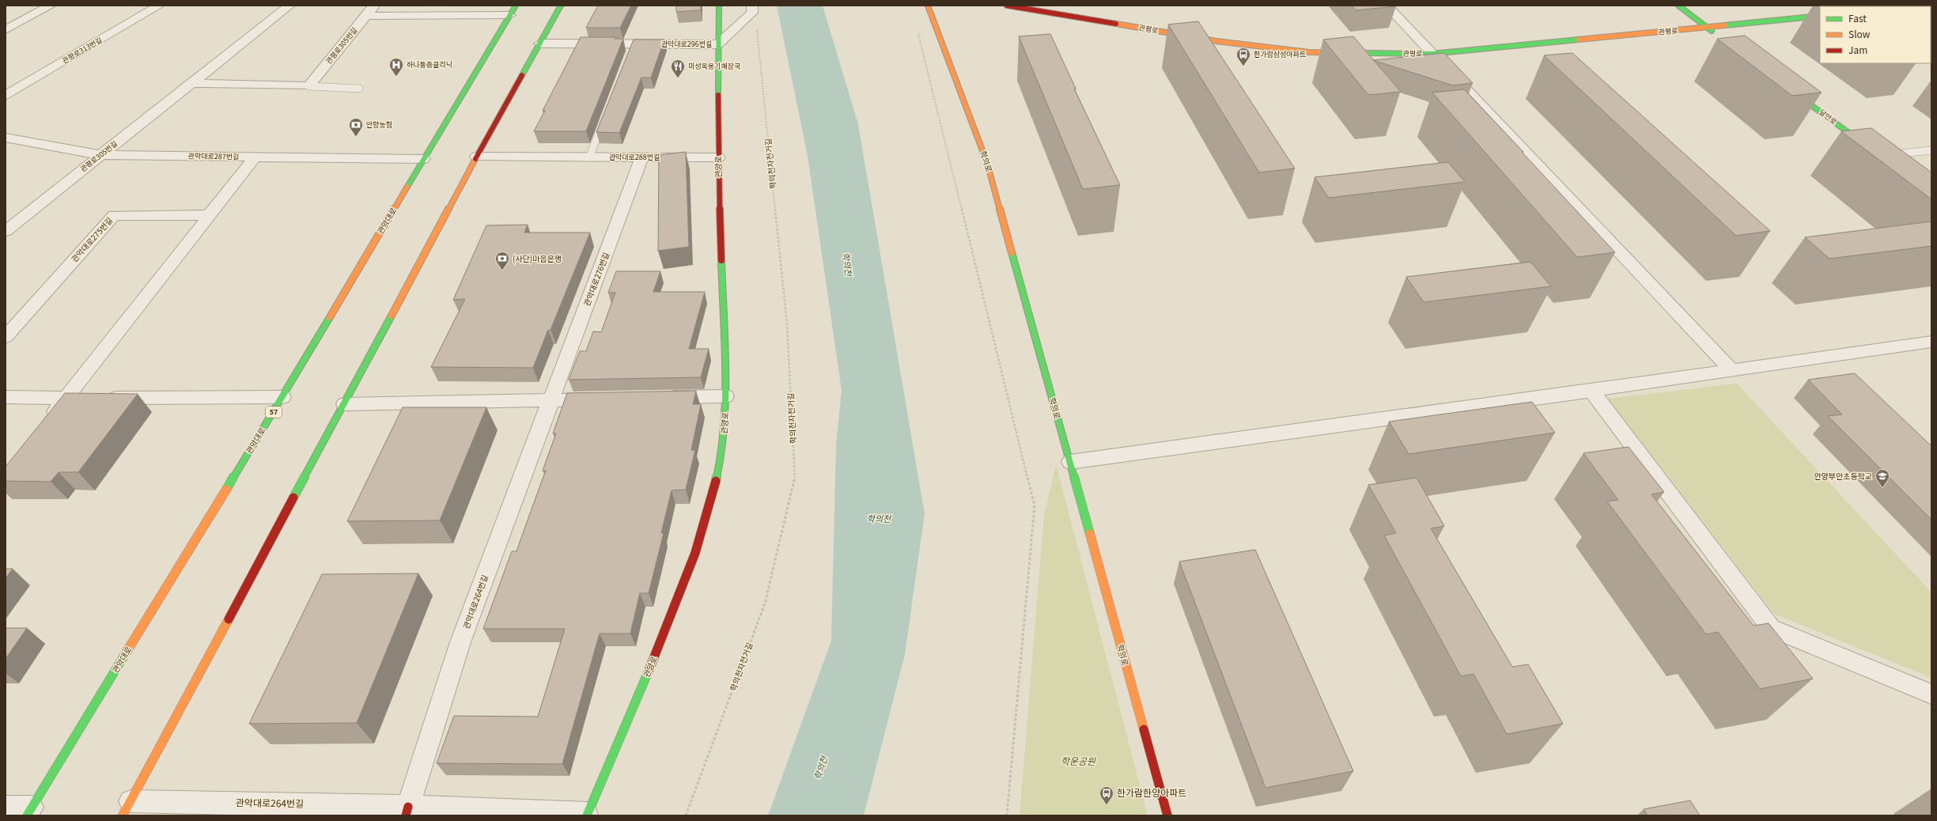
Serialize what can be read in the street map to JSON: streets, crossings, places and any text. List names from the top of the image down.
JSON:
{
  "streets": {
    "street": [
      "관평로",
      "관악대로296번길",
      "관평로305번길",
      "관평로313번길",
      "달안로",
      "관악대로287번길",
      "관악대로288번길",
      "학의로",
      "관양로",
      "관악대로",
      "관악대로275번길",
      "관악대로276번길",
      "57",
      "관악대로264번길"
    ],
    "path": ["학의천자전거길"]
  },
  "crossings": [
    ["관악대로296번길", "관양로"],
    ["관평로305번길", "관악대로287번길"],
    ["관평로305번길", "관악대로"],
    ["관악대로287번길", "관악대로"],
    ["관악대로288번길", "관양로"],
    ["관악대로288번길", "관악대로276번길"],
    ["관양로", "관악대로264번길"],
    ["관악대로276번길", "관악대로264번길"]
  ],
  "water": ["학의천"],
  "parks": ["학운공원"],
  "places": {
    "bus stop": ["한가람삼성아파트", "한가람한양아파트"],
    "hospital": ["하나통증클리닉"],
    "restaurant": ["미성옥옹기해장국"],
    "bank": ["안양농협", "(사단)마음은행"],
    "school or university": ["안양부안초등학교"]
  },
  "legend": ["Fast", "Slow", "Jam"]
}
